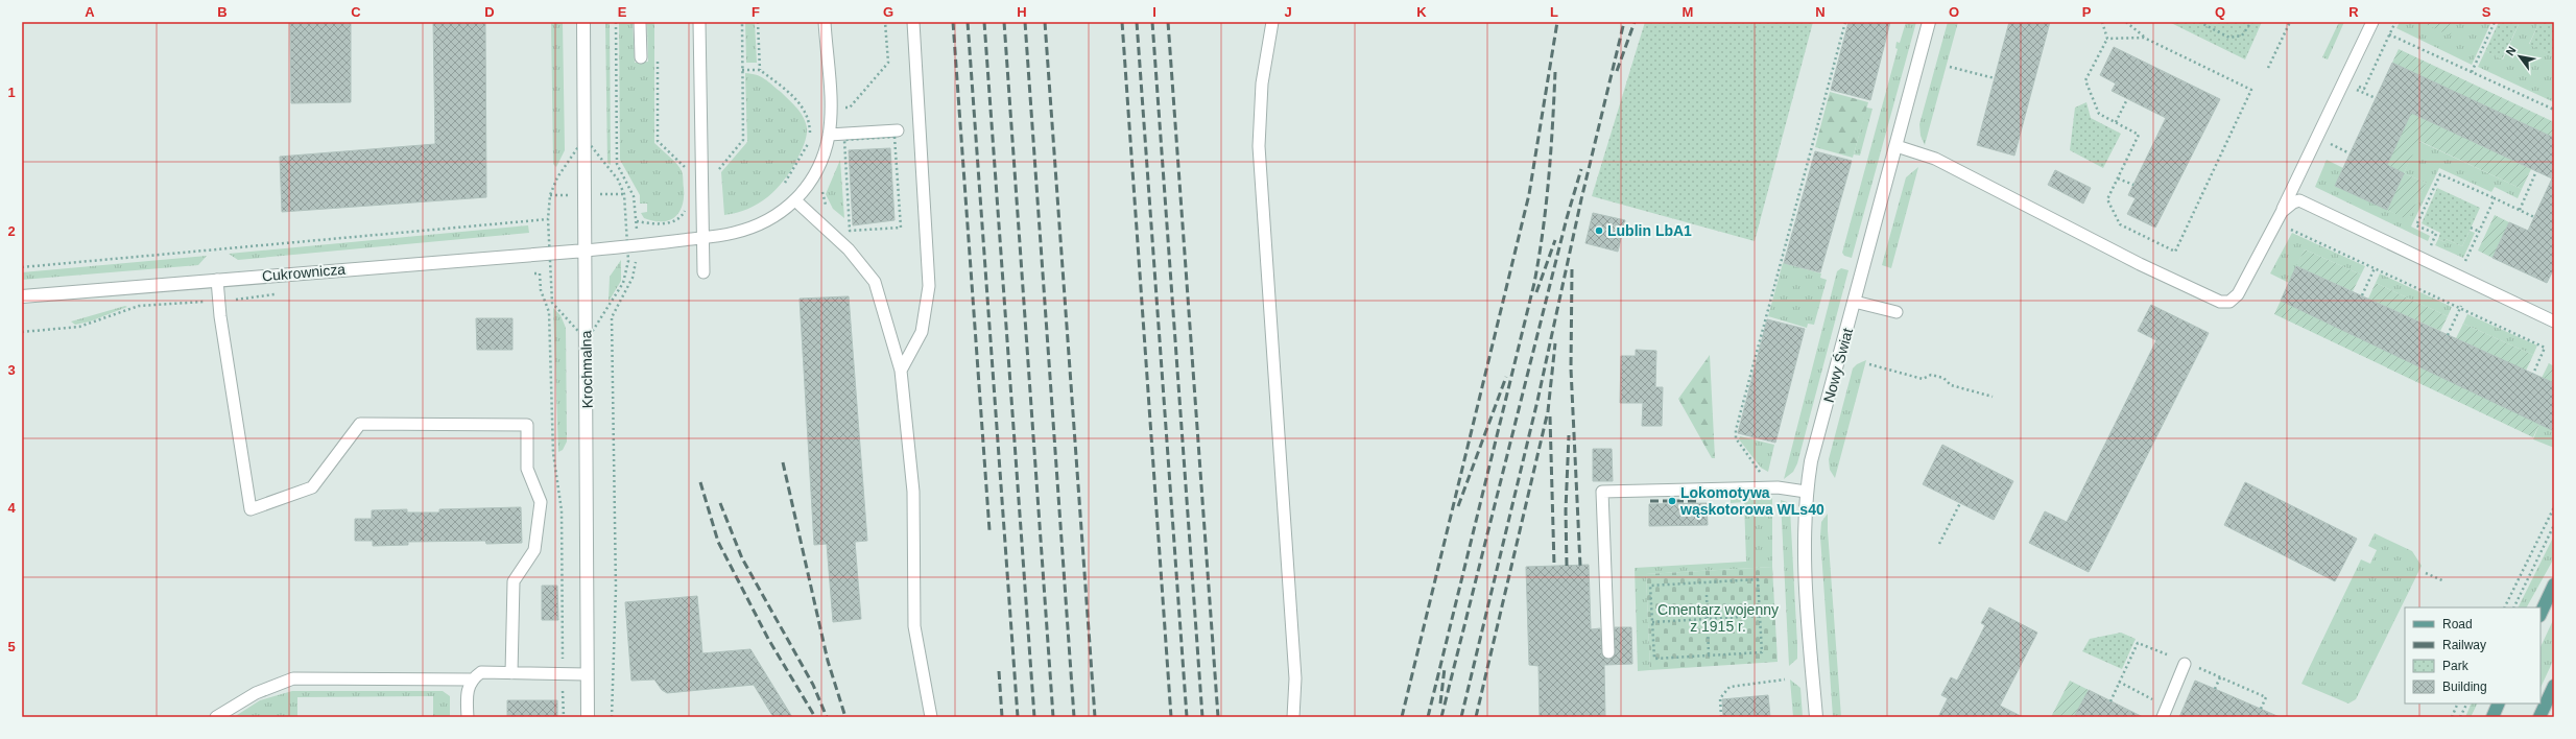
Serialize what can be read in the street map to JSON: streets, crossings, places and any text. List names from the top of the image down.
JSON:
{
  "streets": {
    "street": ["Cukrownicza", "Nowy Świat", "Krochmalna"]
  },
  "crossings": [
    ["Cukrownicza", "Krochmalna"]
  ],
  "parks": ["Cmentarz wojenny z 1915 r."],
  "places": ["Lublin LbA1", "Lokomotywa wąskotorowa WLs40"],
  "legend": [
    "Road",
    "Railway",
    "Park",
    "Building"
  ],
  "north": "top left",
  "grid": {
    "columns": [
      "A",
      "B",
      "C",
      "D",
      "E",
      "F",
      "G",
      "H",
      "I",
      "J",
      "K",
      "L",
      "M",
      "N",
      "O",
      "P",
      "Q",
      "R",
      "S"
    ],
    "rows": [
      "1",
      "2",
      "3",
      "4",
      "5"
    ]
  }
}
